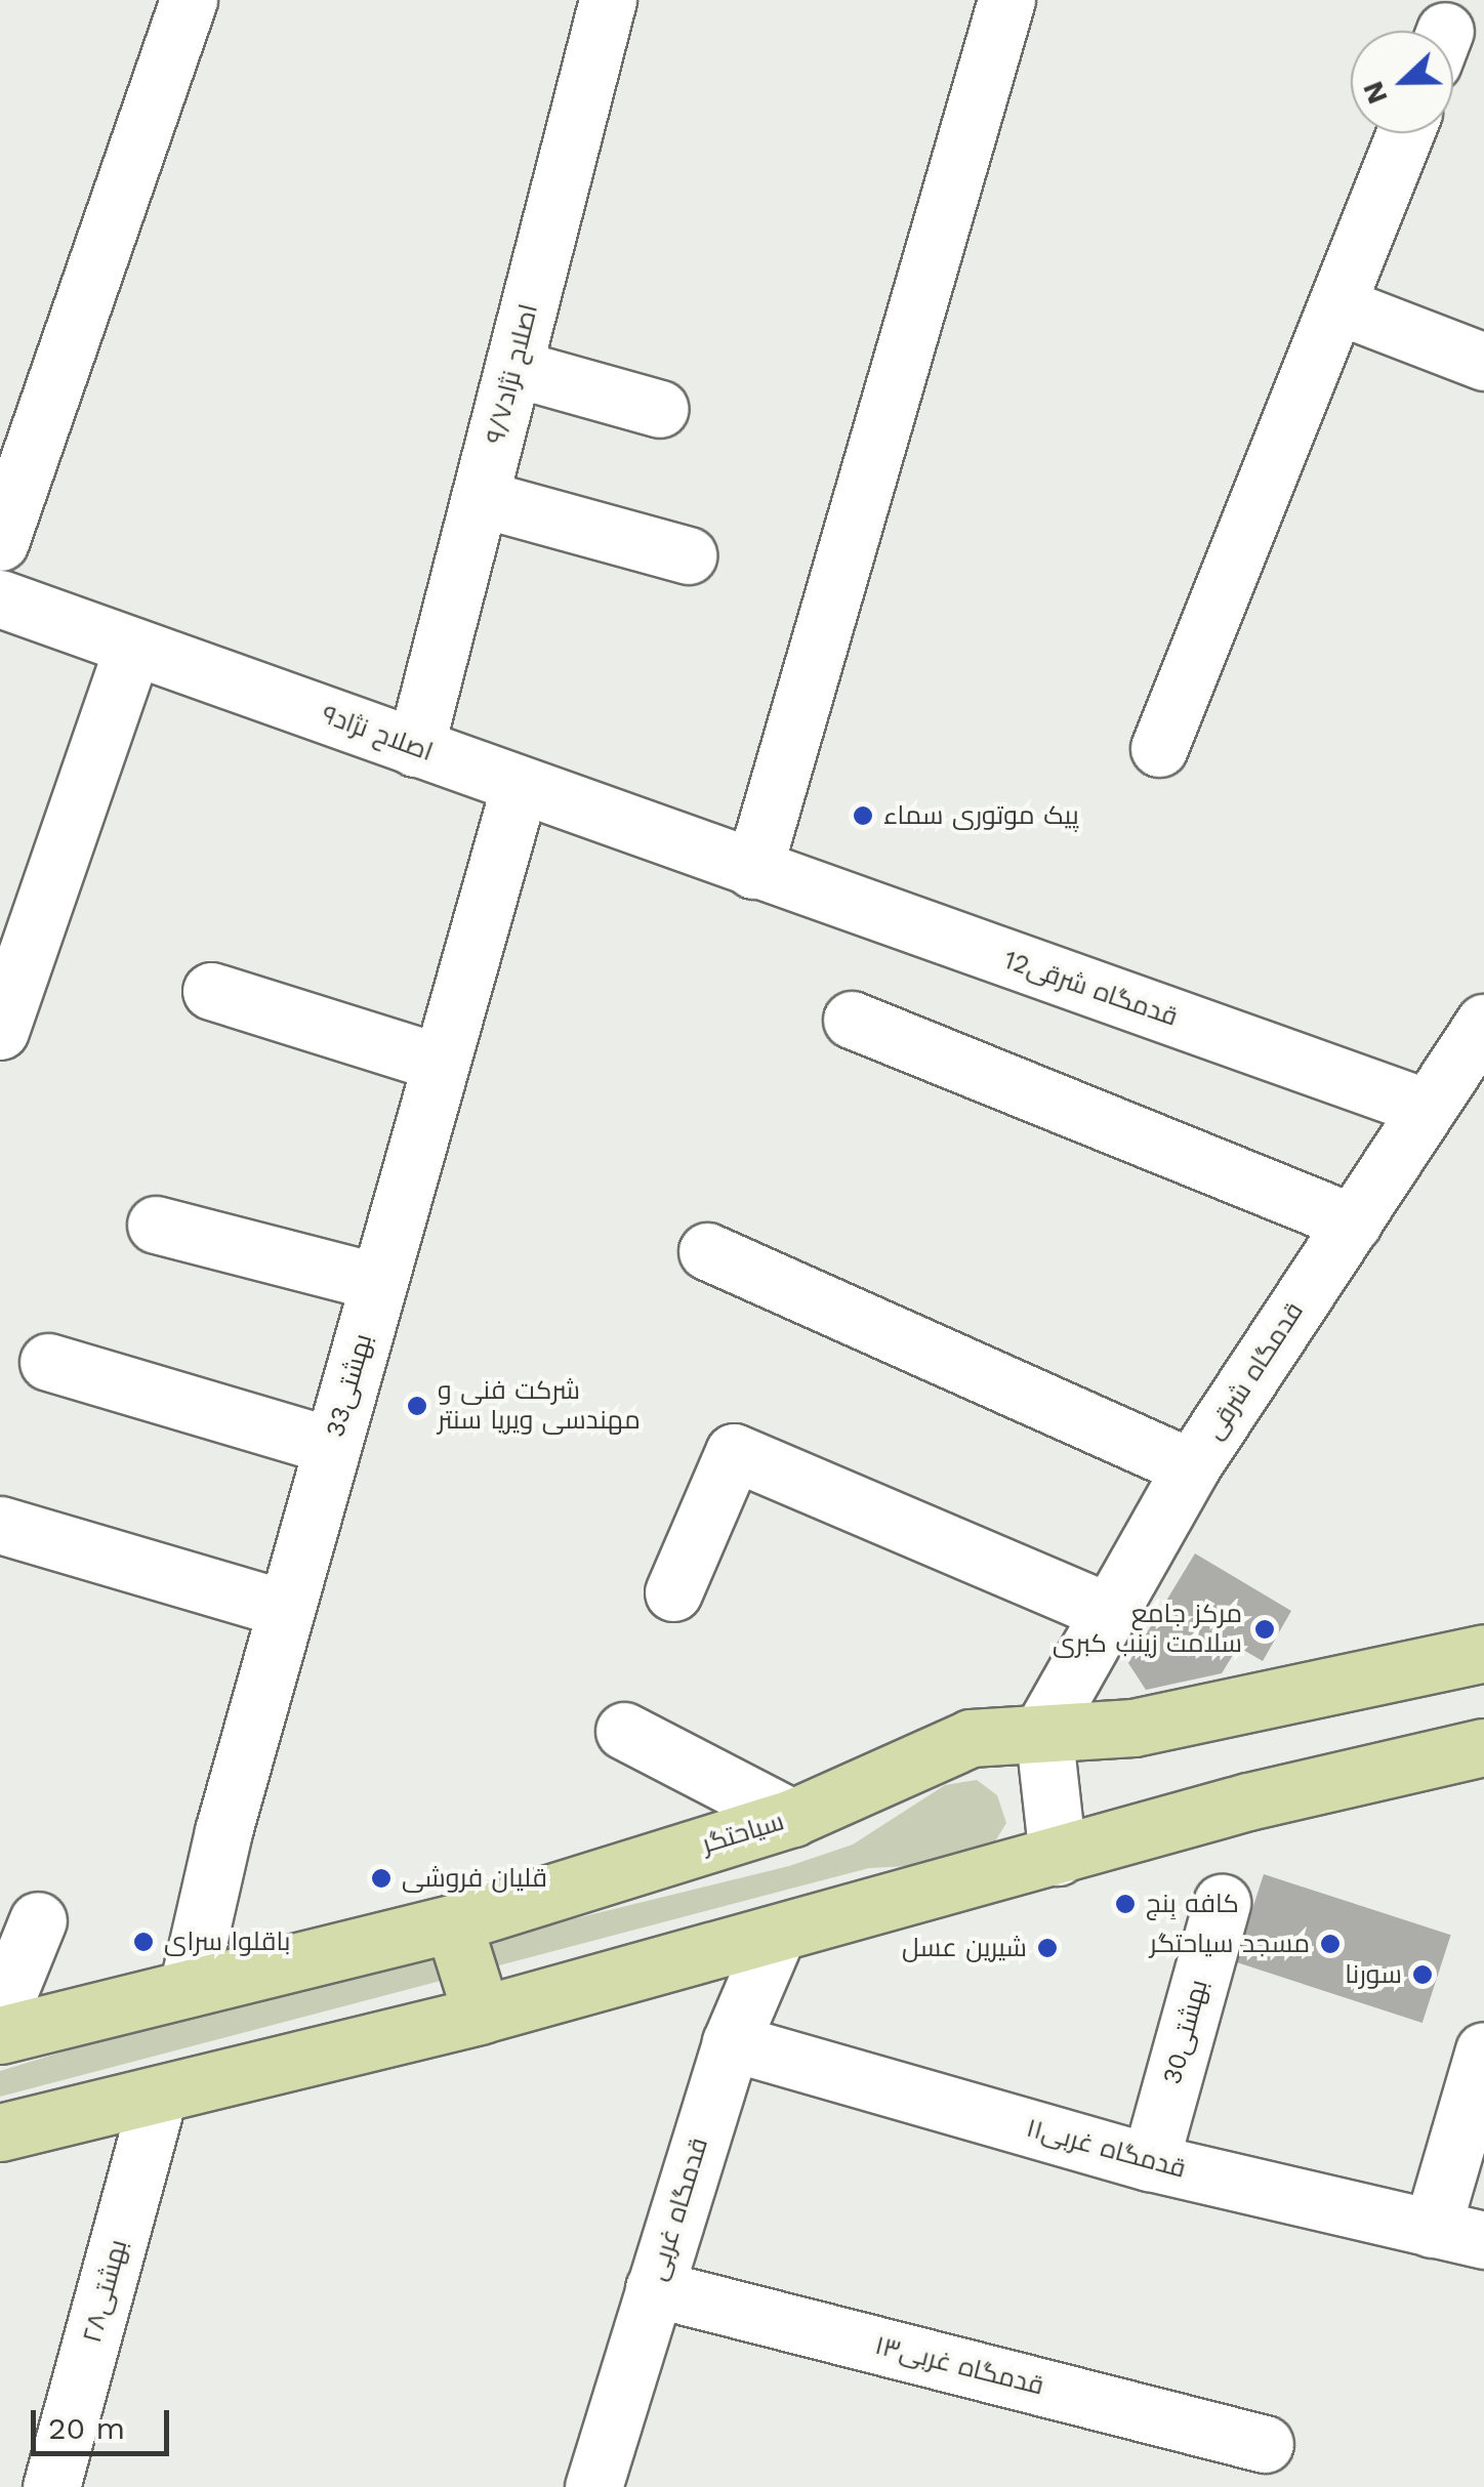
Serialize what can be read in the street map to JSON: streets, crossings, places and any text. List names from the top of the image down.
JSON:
{
  "streets": {
    "main road": ["سیاحتگر"],
    "street": [
      "اصلاح نژاد۹/۷",
      "اصلاح نژاد۹",
      "12قدمگاه شرقی",
      "قدمگاه شرقی",
      "33بهشتی",
      "30بهشتی",
      "قدمگاه غربی۱۱",
      "قدمگاه غربی",
      "۲۸بهشتی",
      "قدمگاه غربی۱۳"
    ]
  },
  "crossings": [
    ["اصلاح نژاد۹/۷", "اصلاح نژاد۹"],
    ["اصلاح نژاد۹", "12قدمگاه شرقی"],
    ["اصلاح نژاد۹", "33بهشتی"],
    ["12قدمگاه شرقی", "قدمگاه شرقی"],
    ["قدمگاه شرقی", "سیاحتگر"],
    ["33بهشتی", "سیاحتگر"],
    ["30بهشتی", "قدمگاه غربی۱۱"],
    ["قدمگاه غربی۱۱", "قدمگاه غربی"],
    ["قدمگاه غربی", "قدمگاه غربی۱۳"]
  ],
  "places": [
    "پیک موتوری سماء",
    "شرکت فنی و مهندسی ویریا سنتر",
    "مرکز جامع سلامت زینب کبری",
    "قلیان فروشی",
    "کافه بِنج",
    "باقلوا سرای",
    "مسجد سیاحتگر",
    "شیرین عسل",
    "سورنا"
  ],
  "scale_bar": "20 m",
  "north": "left"
}
